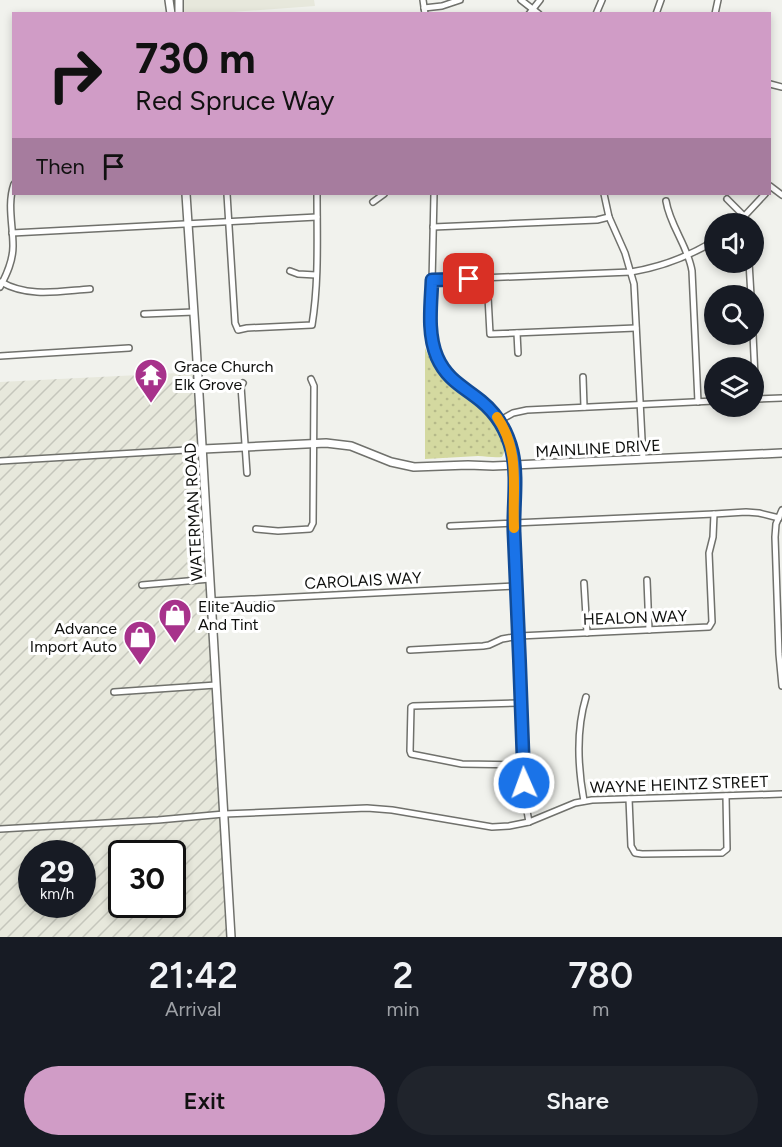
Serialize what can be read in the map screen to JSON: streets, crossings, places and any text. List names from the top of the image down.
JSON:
{
  "streets": {
    "main road": ["MAINLINE DRIVE", "WATERMAN ROAD"],
    "street": ["CAROLAIS WAY", "HEALON WAY", "WAYNE HEINTZ STREET"]
  },
  "crossings": [
    ["MAINLINE DRIVE", "WATERMAN ROAD"],
    ["WATERMAN ROAD", "CAROLAIS WAY"],
    ["WATERMAN ROAD", "WAYNE HEINTZ STREET"]
  ],
  "places": {
    "temple": ["Grace Church Elk Grove"],
    "shop": ["Elite Audio And Tint", "Advance Import Auto"]
  },
  "page": {
    "turn": ["730 m", "Red Spruce Way"],
    "then": "Then",
    "speed": "29 km/h",
    "limit": "30",
    "eta": [
      "21:42",
      "Arrival",
      "2",
      "min",
      "780",
      "m"
    ],
    "buttons": ["Exit", "Share"]
  }
}
